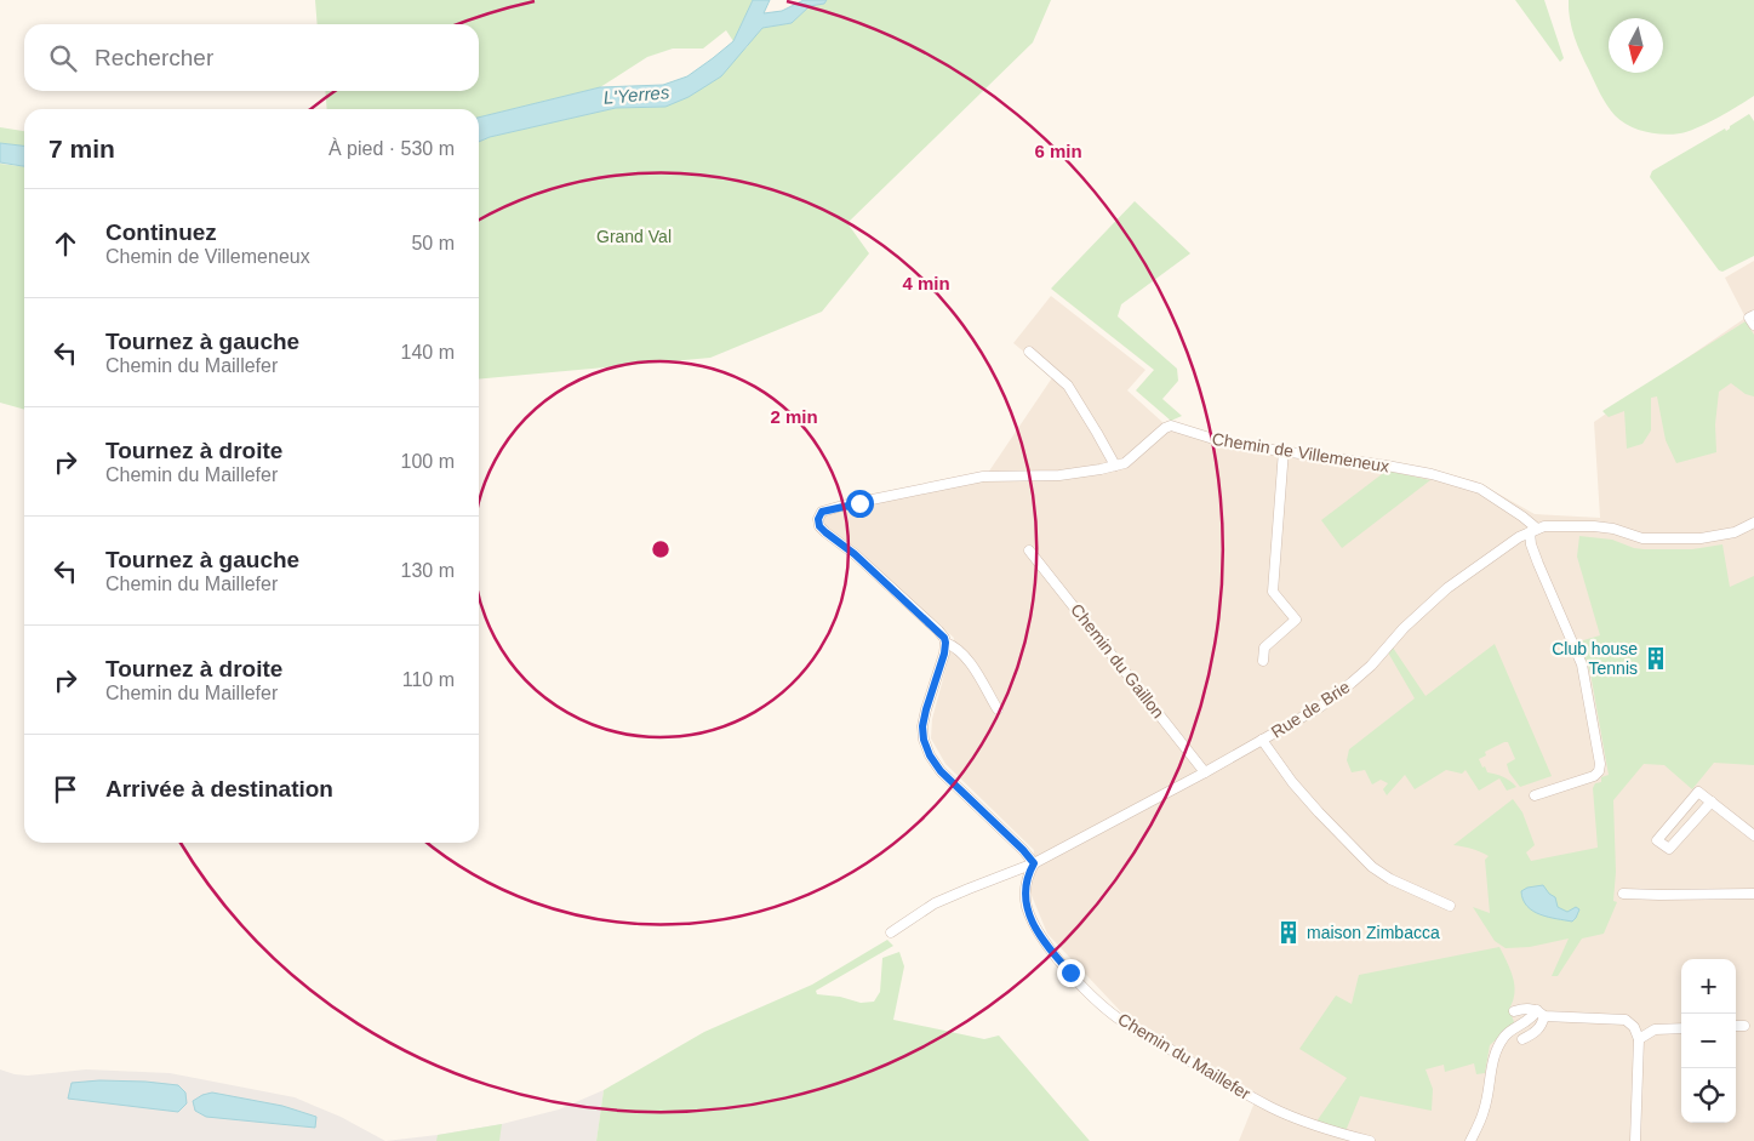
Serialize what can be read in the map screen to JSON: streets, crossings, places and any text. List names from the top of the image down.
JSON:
{
  "streets": {
    "street": [
      "Chemin de Villemeneux",
      "Chemin du Gaillon",
      "Rue de Brie",
      "Chemin du Maillefer"
    ]
  },
  "crossings": [
    ["Chemin de Villemeneux", "Rue de Brie"],
    ["Chemin du Gaillon", "Rue de Brie"],
    ["Rue de Brie", "Chemin du Maillefer"]
  ],
  "water": ["L'Yerres"],
  "parks": ["Grand Val"],
  "places": {
    "building": ["Club house Tennis", "maison Zimbacca"]
  },
  "north": "bottom",
  "page": {
    "search": "Rechercher",
    "heading": ["7 min", "À pied · 530 m"],
    "list": [
      ["Continuez", "Chemin de Villemeneux", "50 m"],
      ["Tournez à gauche", "Chemin du Maillefer", "140 m"],
      ["Tournez à droite", "Chemin du Maillefer", "100 m"],
      ["Tournez à gauche", "Chemin du Maillefer", "130 m"],
      ["Tournez à droite", "Chemin du Maillefer", "110 m"],
      "Arrivée à destination"
    ],
    "map_buttons": ["+", "−"]
  },
  "rings": ["6 min", "4 min", "2 min"]
}
